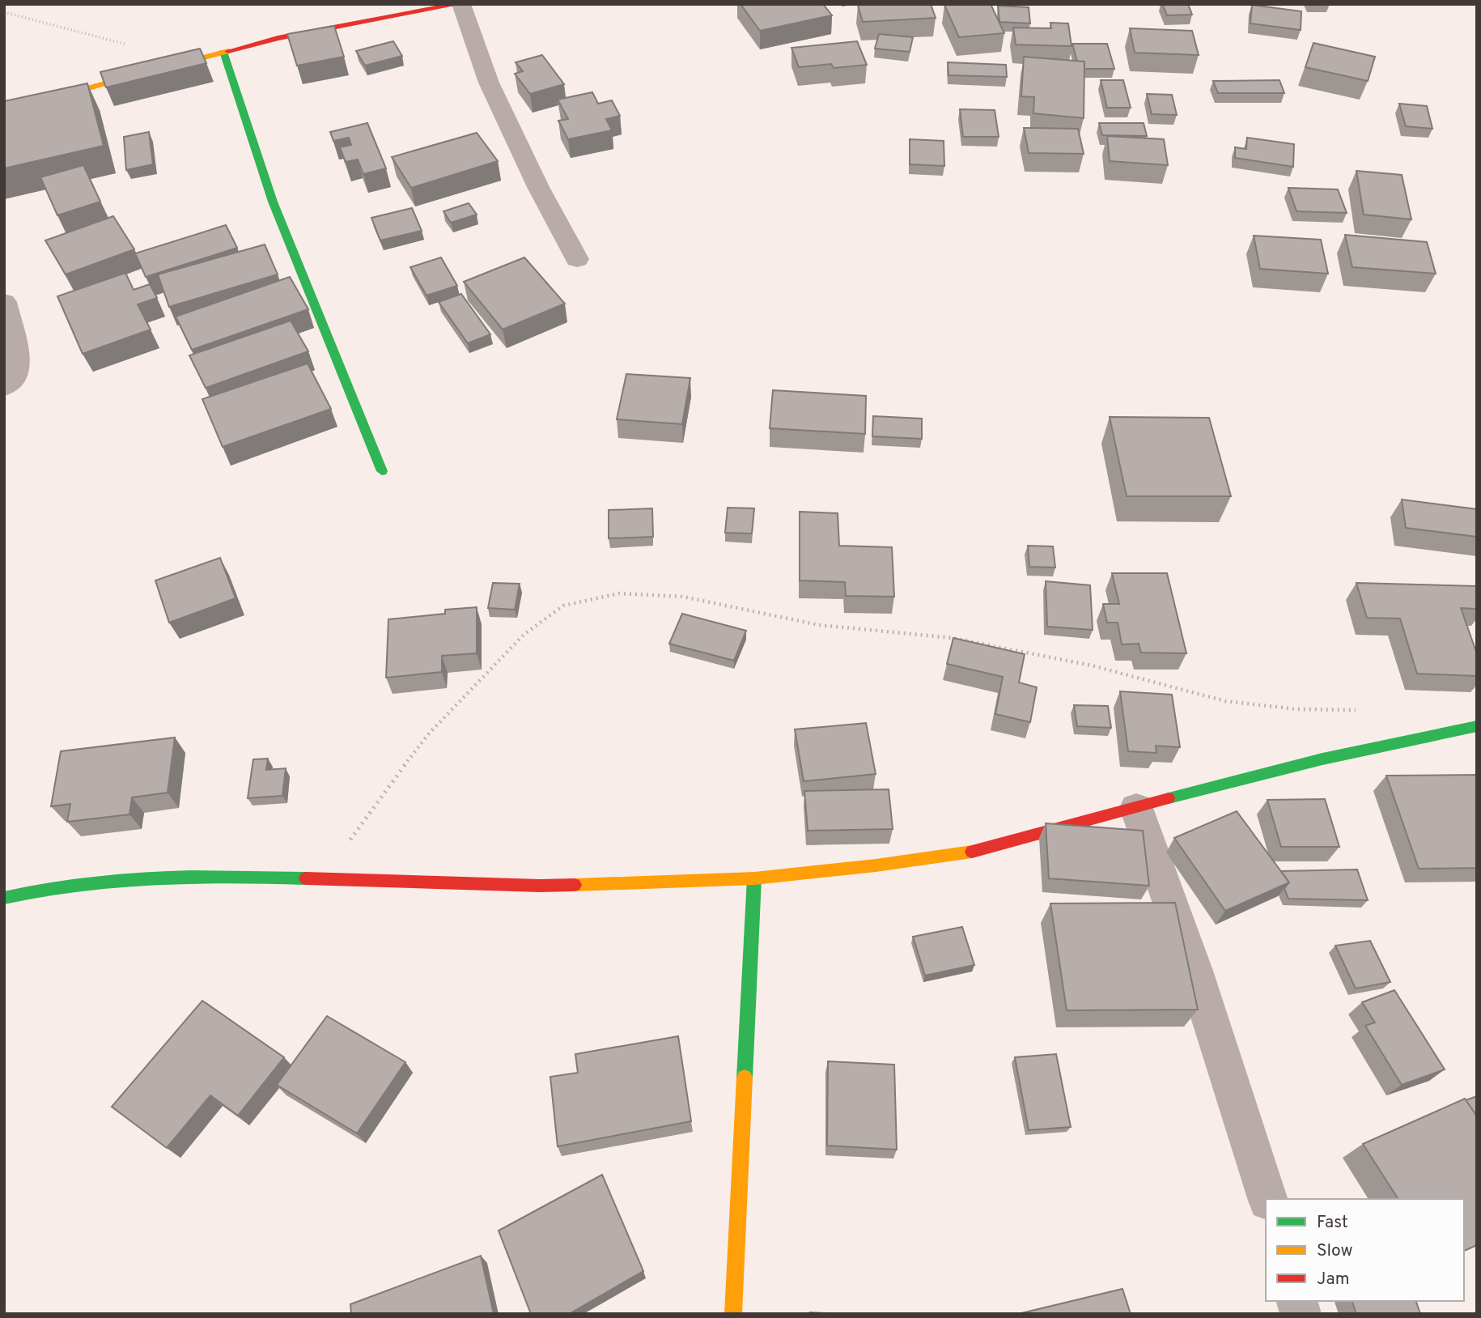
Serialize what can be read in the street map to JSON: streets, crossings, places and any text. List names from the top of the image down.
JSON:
{
  "legend": ["Fast", "Slow", "Jam"]
}
